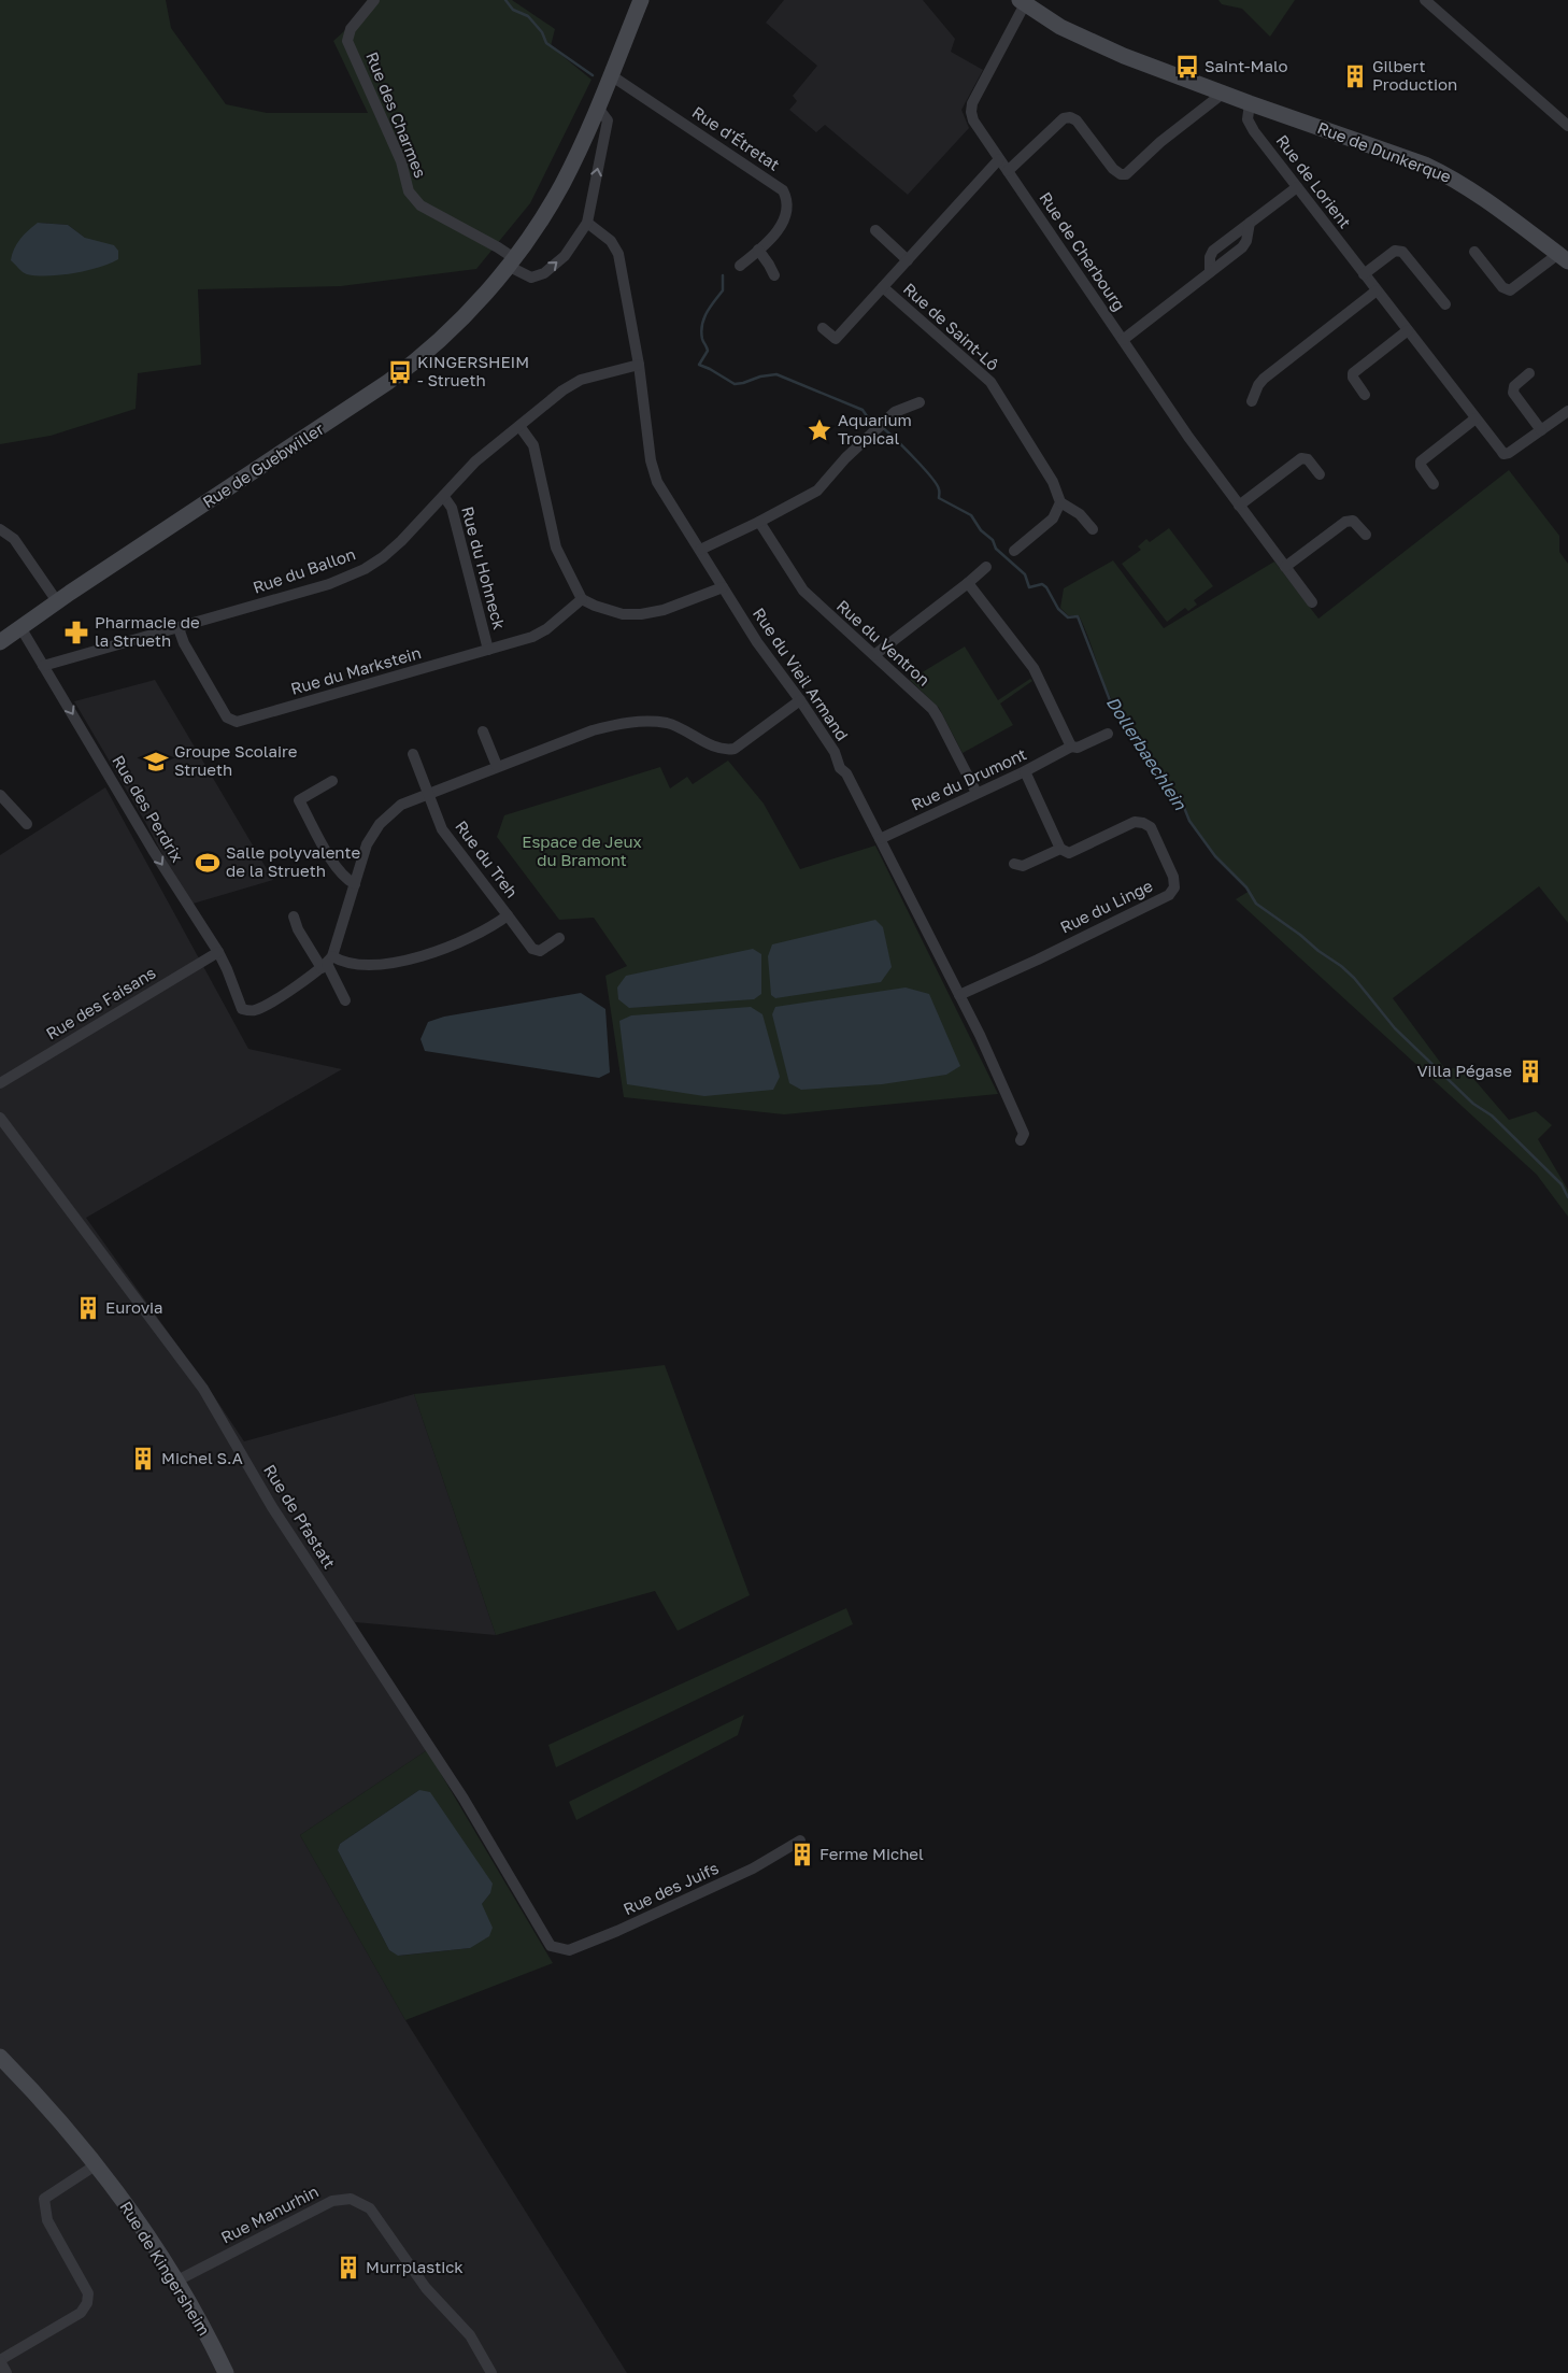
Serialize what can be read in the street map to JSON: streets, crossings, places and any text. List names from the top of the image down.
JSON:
{
  "streets": {
    "main road": ["Rue de Dunkerque", "Rue de Guebwiller", "Rue de Kingersheim"],
    "street": [
      "Rue des Charmes",
      "Rue d'Étretat",
      "Rue de Lorient",
      "Rue de Cherbourg",
      "Rue de Saint-Lô",
      "Rue du Hohneck",
      "Rue du Ballon",
      "Rue du Ventron",
      "Rue du Markstein",
      "Rue du Vieil Armand",
      "Rue du Drumont",
      "Rue des Perdrix",
      "Rue du Treh",
      "Rue du Linge",
      "Rue des Faisans",
      "Rue de Pfastatt",
      "Rue des Juifs",
      "Rue Manurhin"
    ]
  },
  "crossings": [
    ["Rue des Charmes", "Rue de Guebwiller"],
    ["Rue d'Étretat", "Rue de Guebwiller"],
    ["Rue de Dunkerque", "Rue de Lorient"],
    ["Rue de Dunkerque", "Rue de Cherbourg"],
    ["Rue de Guebwiller", "Rue des Perdrix"],
    ["Rue du Hohneck", "Rue du Ballon"],
    ["Rue du Hohneck", "Rue du Markstein"],
    ["Rue du Ballon", "Rue du Markstein"],
    ["Rue du Ballon", "Rue du Vieil Armand"],
    ["Rue du Ballon", "Rue des Perdrix"],
    ["Rue du Ventron", "Rue du Drumont"],
    ["Rue du Vieil Armand", "Rue du Drumont"],
    ["Rue du Vieil Armand", "Rue du Linge"],
    ["Rue des Perdrix", "Rue du Treh"],
    ["Rue des Perdrix", "Rue des Faisans"],
    ["Rue de Pfastatt", "Rue des Juifs"],
    ["Rue Manurhin", "Rue de Kingersheim"]
  ],
  "one_way": ["Rue des Perdrix"],
  "water": ["Dollerbaechlein"],
  "parks": ["Espace de Jeux du Bramont"],
  "places": {
    "bus stop": ["Saint-Malo", "KINGERSHEIM - Strueth"],
    "building": [
      "Gilbert Production",
      "Villa Pégase",
      "Eurovia",
      "Michel S.A",
      "Ferme Michel",
      "Murrplastick"
    ],
    "place": ["Aquarium Tropical"],
    "pharmacy": ["Pharmacie de la Strueth"],
    "school or university": ["Groupe Scolaire Strueth"],
    "sports": ["Salle polyvalente de la Strueth"]
  }
}
